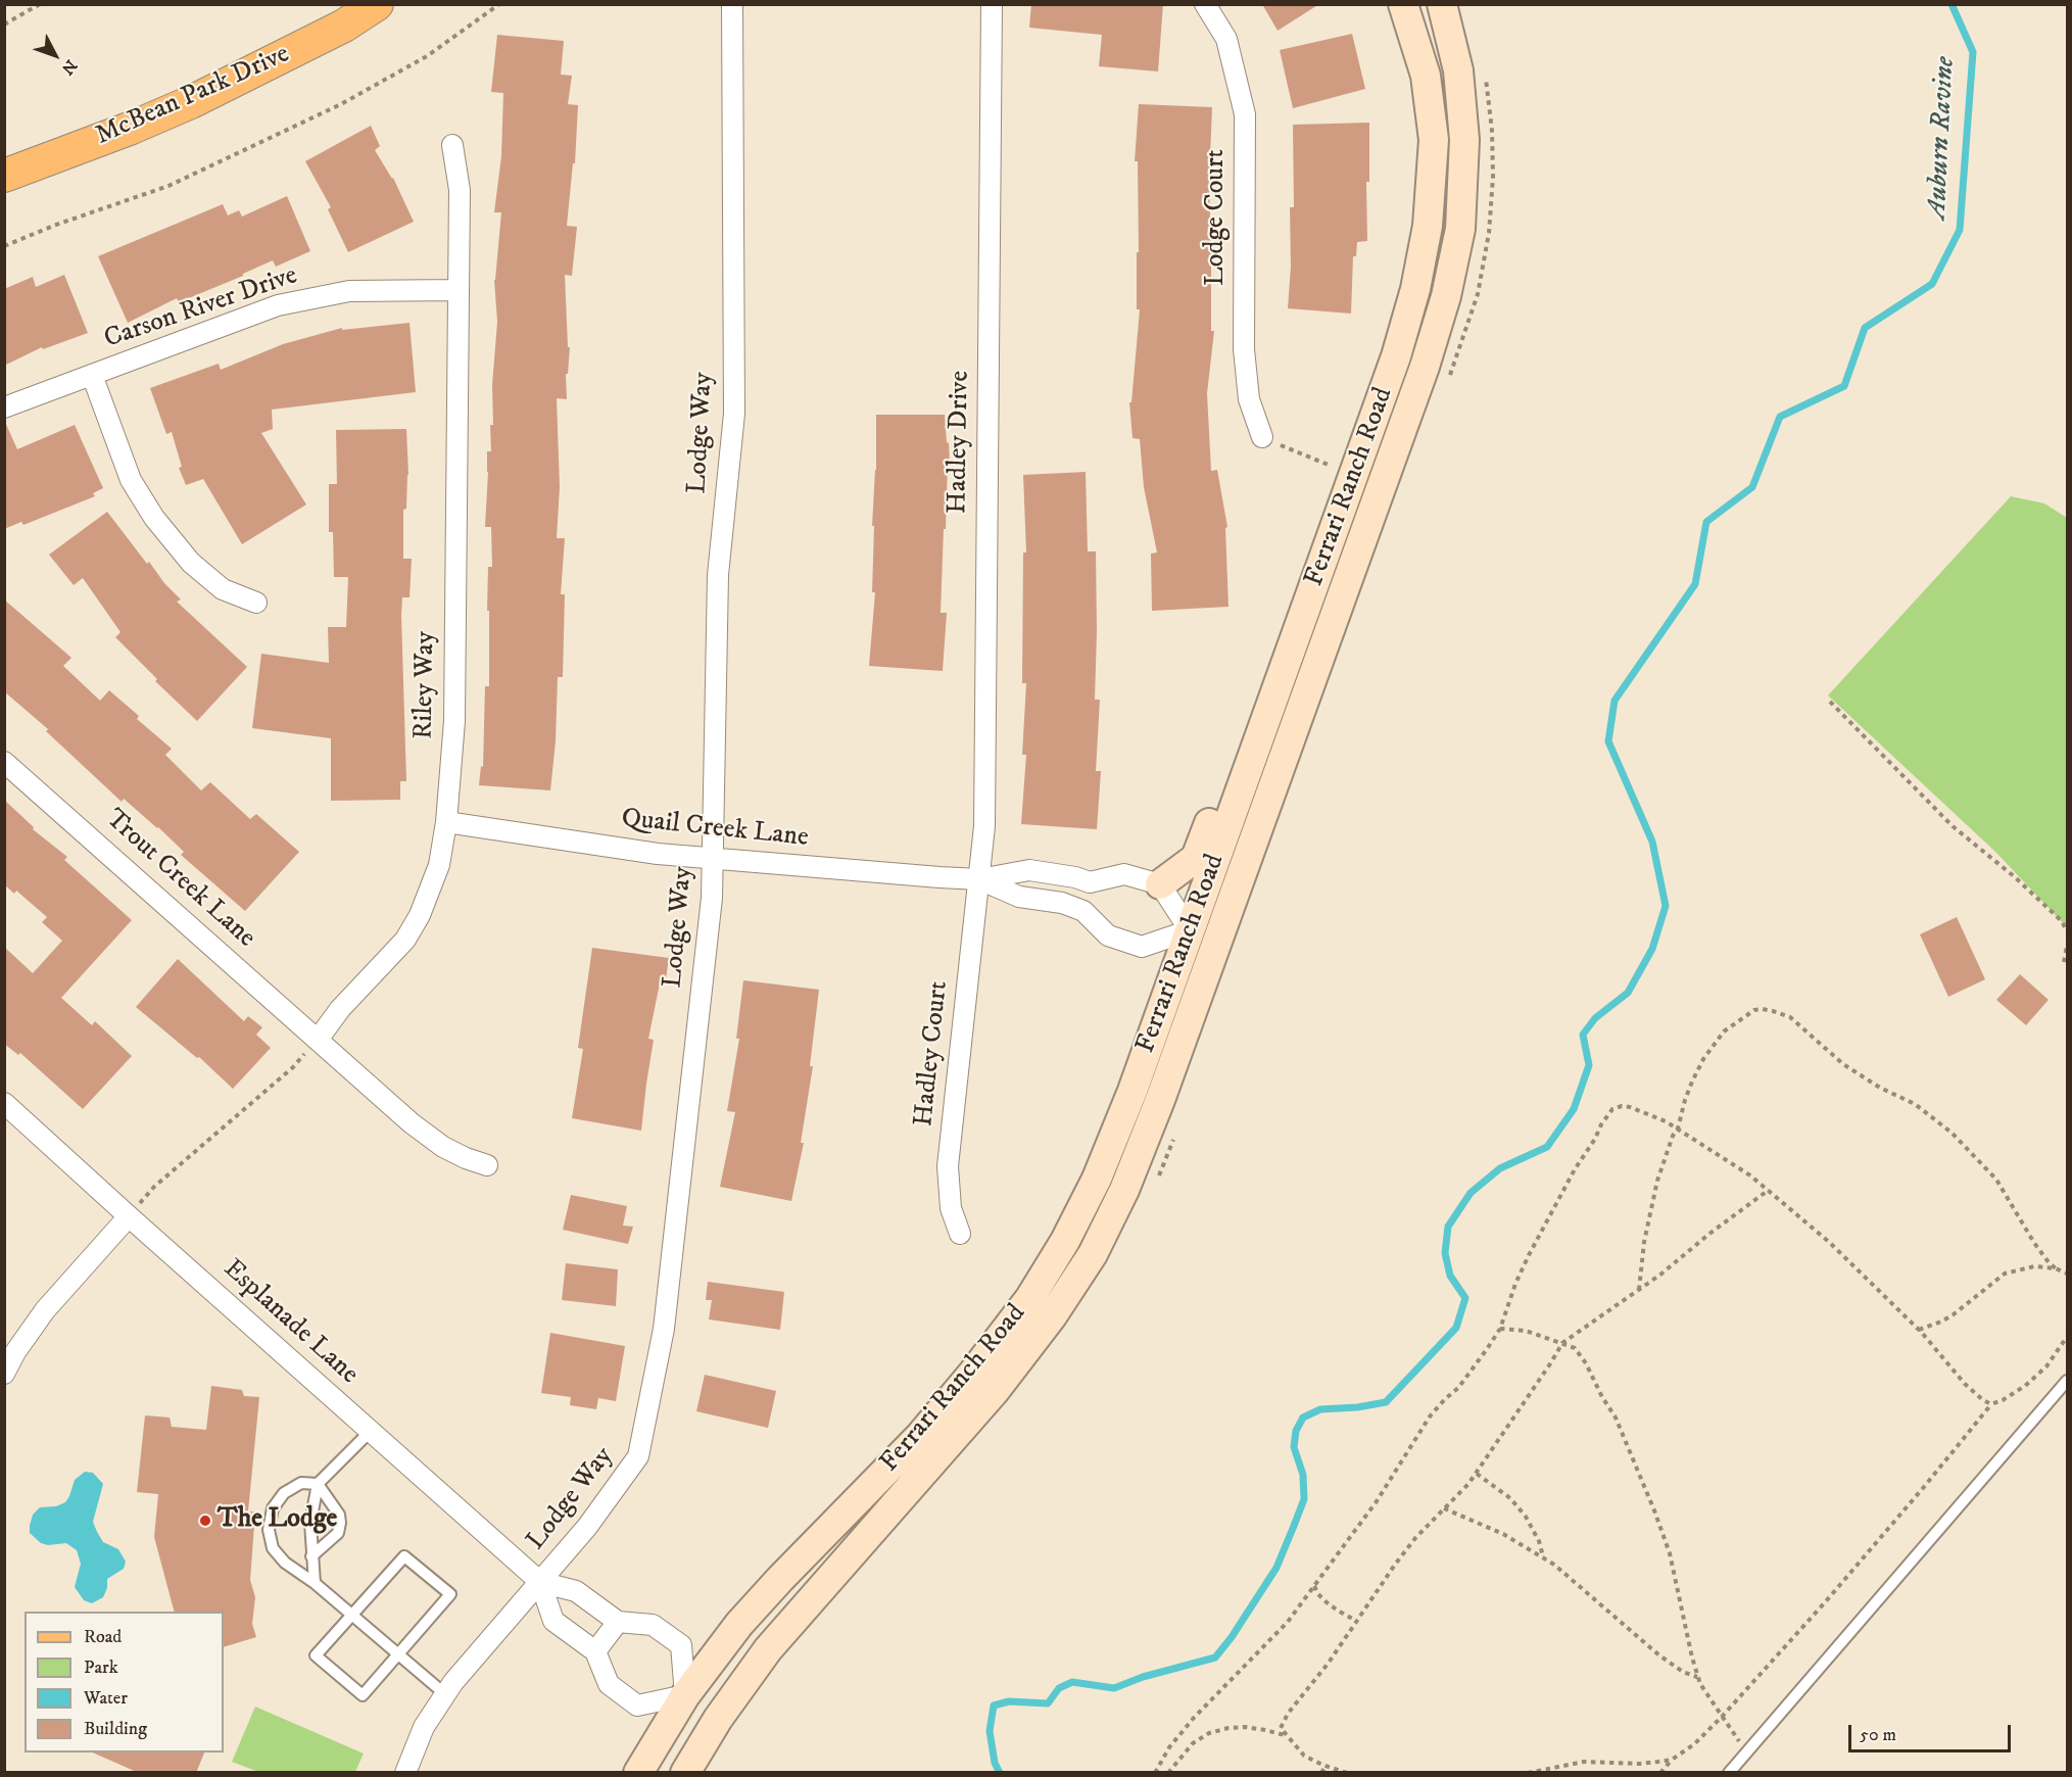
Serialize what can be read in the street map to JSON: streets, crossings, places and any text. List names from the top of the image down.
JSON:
{
  "streets": {
    "main road": ["McBean Park Drive", "Ferrari Ranch Road"],
    "street": [
      "Lodge Court",
      "Carson River Drive",
      "Lodge Way",
      "Hadley Drive",
      "Riley Way",
      "Quail Creek Lane",
      "Trout Creek Lane",
      "Hadley Court",
      "Esplanade Lane"
    ]
  },
  "crossings": [
    ["Carson River Drive", "Riley Way"],
    ["Lodge Way", "Quail Creek Lane"],
    ["Lodge Way", "Esplanade Lane"],
    ["Hadley Drive", "Quail Creek Lane"],
    ["Hadley Drive", "Hadley Court"],
    ["Ferrari Ranch Road", "Esplanade Lane"],
    ["Riley Way", "Quail Creek Lane"],
    ["Riley Way", "Trout Creek Lane"],
    ["Quail Creek Lane", "Hadley Court"]
  ],
  "water": ["Auburn Ravine"],
  "places": ["The Lodge"],
  "legend": [
    "Road",
    "Park",
    "Water",
    "Building"
  ],
  "scale_bar": "50 m",
  "north": "bottom right"
}
